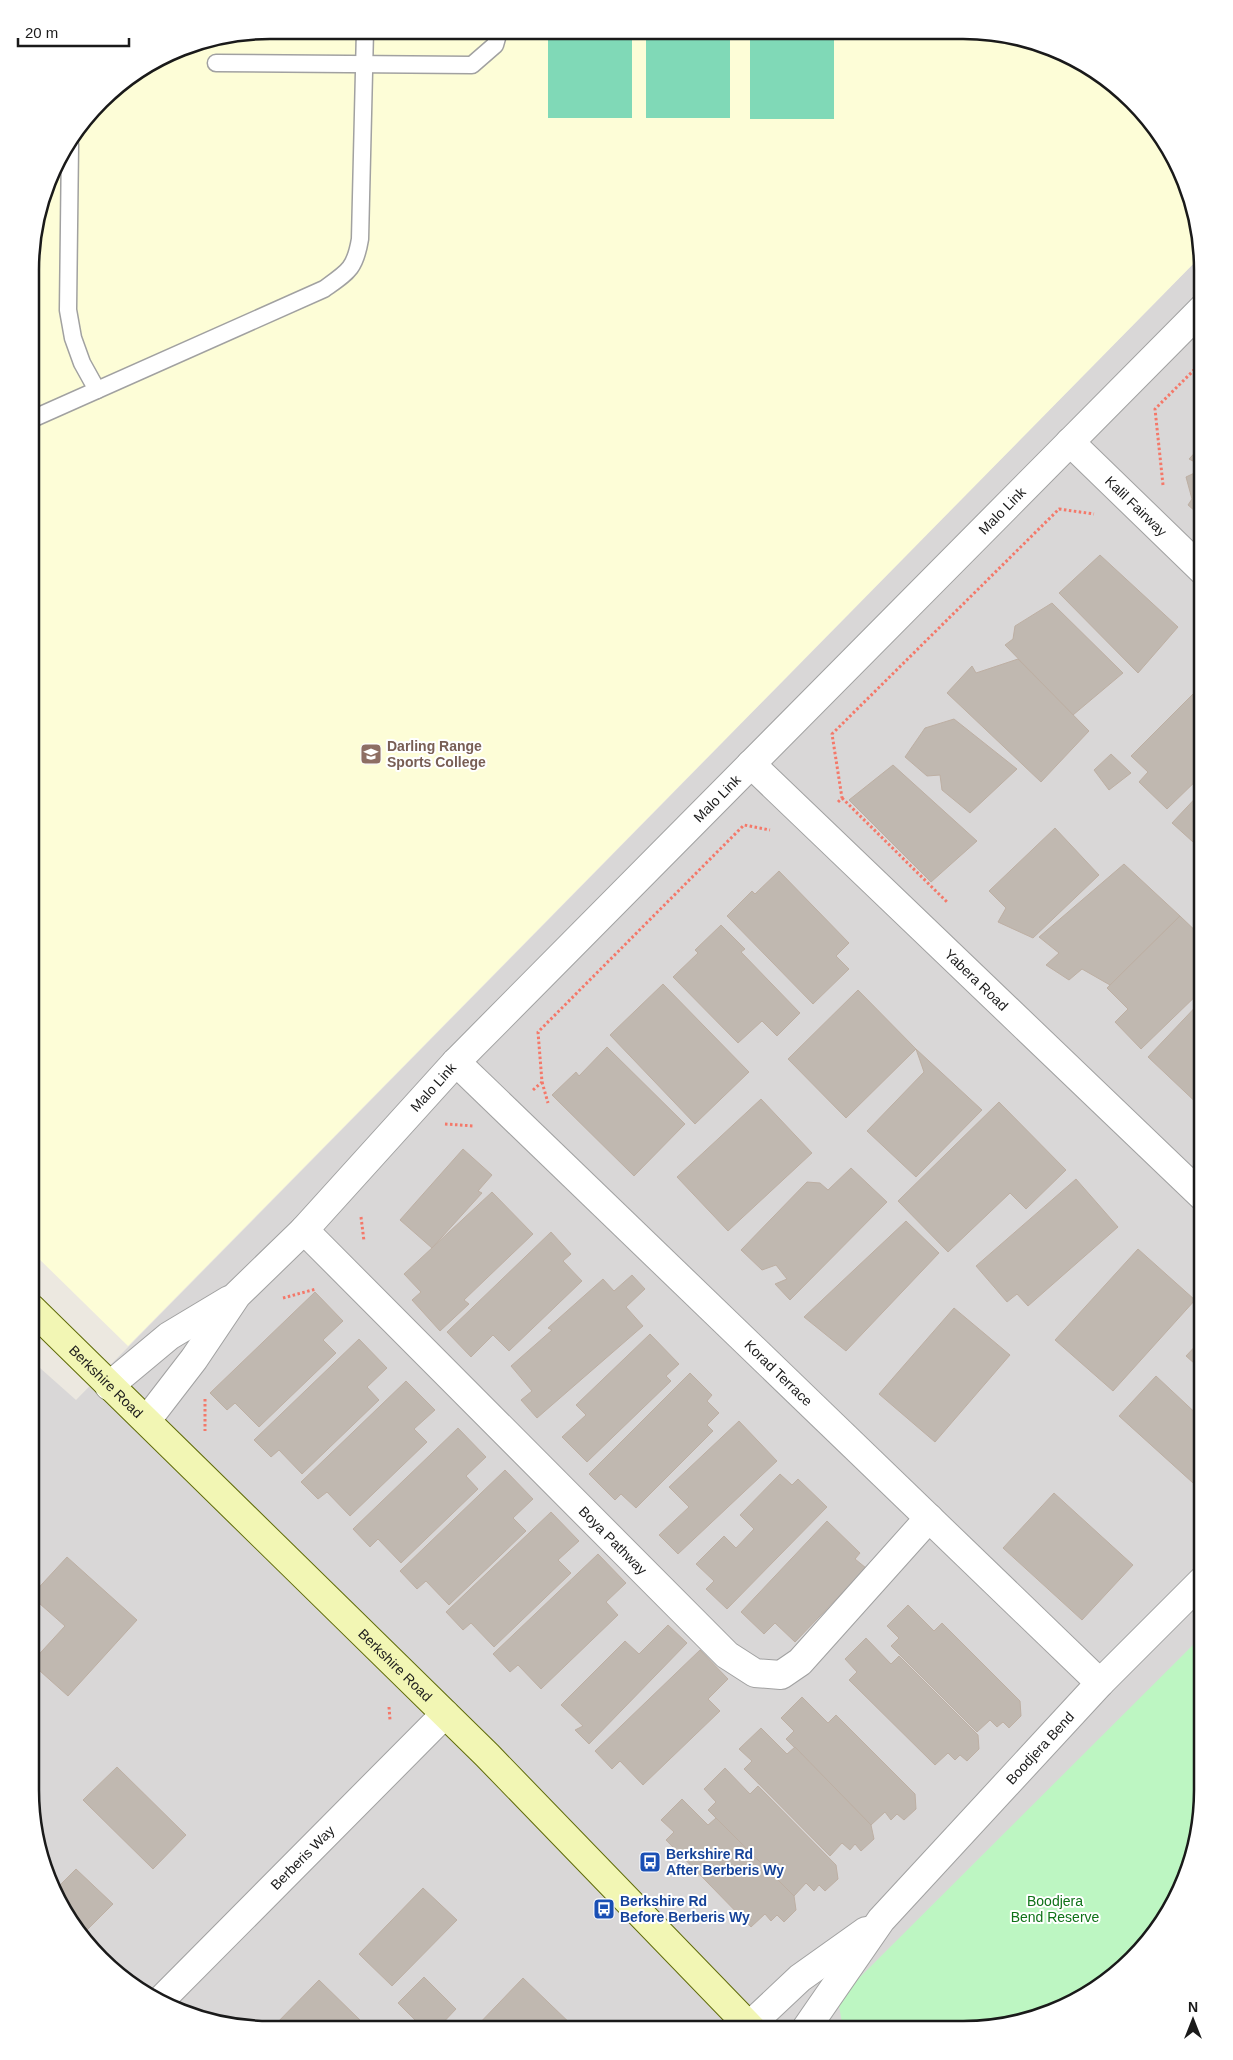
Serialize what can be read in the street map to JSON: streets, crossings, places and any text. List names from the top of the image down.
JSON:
{
  "streets": {
    "main road": ["Berkshire Road"],
    "street": [
      "Kalil Fairway",
      "Malo Link",
      "Yabera Road",
      "Korad Terrace",
      "Boya Pathway",
      "Boodjera Bend",
      "Berberis Way"
    ]
  },
  "crossings": [
    ["Kalil Fairway", "Malo Link"],
    ["Malo Link", "Yabera Road"],
    ["Malo Link", "Korad Terrace"],
    ["Malo Link", "Berkshire Road"],
    ["Malo Link", "Boya Pathway"],
    ["Korad Terrace", "Boya Pathway"],
    ["Korad Terrace", "Boodjera Bend"],
    ["Berkshire Road", "Berberis Way"]
  ],
  "parks": ["Boodjera Bend Reserve"],
  "places": {
    "school or university": ["Darling Range Sports College"],
    "bus stop": ["Berkshire Rd After Berberis Wy", "Berkshire Rd Before Berberis Wy"]
  },
  "scale_bar": "20 m",
  "north": "top"
}
